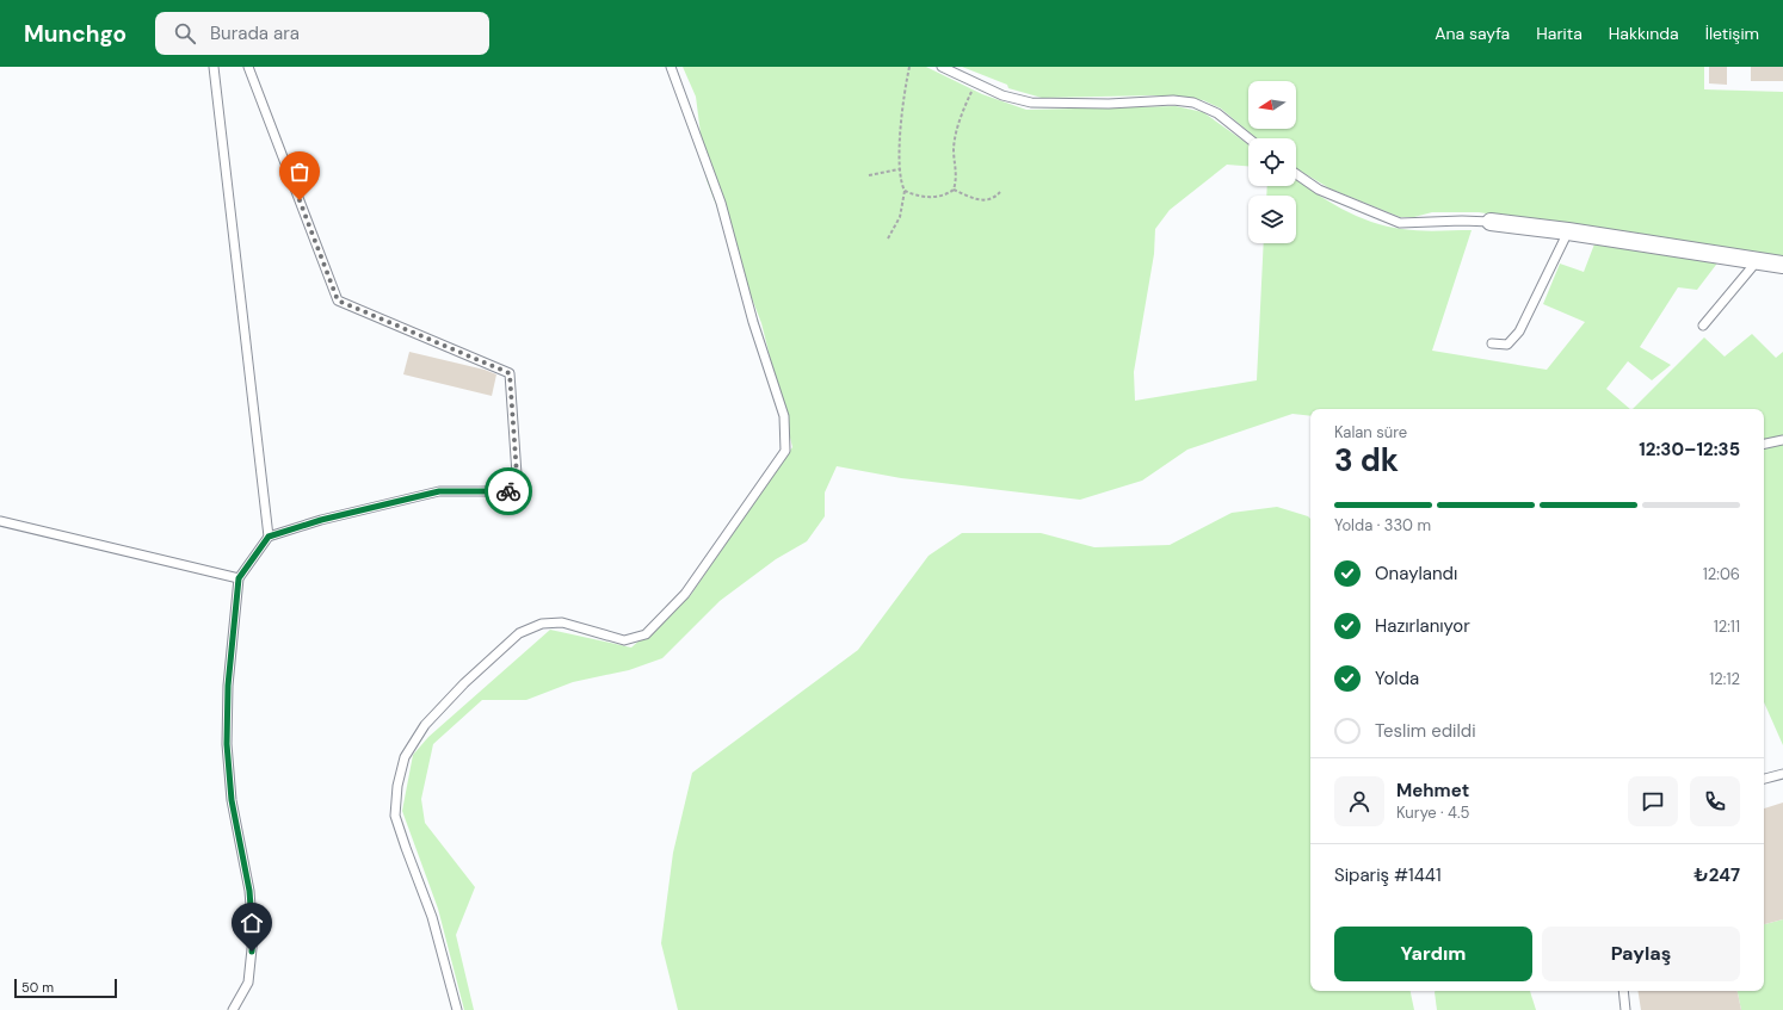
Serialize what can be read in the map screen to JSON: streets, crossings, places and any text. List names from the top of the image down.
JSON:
{
  "scale_bar": "50 m",
  "north": "left",
  "page": {
    "header": "Munchgo",
    "search": "Burada ara",
    "nav": [
      "Ana sayfa",
      "Harita",
      "Hakkında",
      "İletişim"
    ],
    "heading": ["3 dk", "Kalan süre", "12:30–12:35"],
    "panel": [
      "Mehmet",
      "Kurye · 4.5",
      "Sipariş #1441",
      "₺247"
    ],
    "bar": "Yolda · 330 m",
    "list": [
      ["Onaylandı", "12:06"],
      ["Hazırlanıyor", "12:11"],
      ["Yolda", "12:12"],
      "Teslim edildi"
    ],
    "buttons": ["Yardım", "Paylaş"],
    "scale": "50 m"
  }
}
